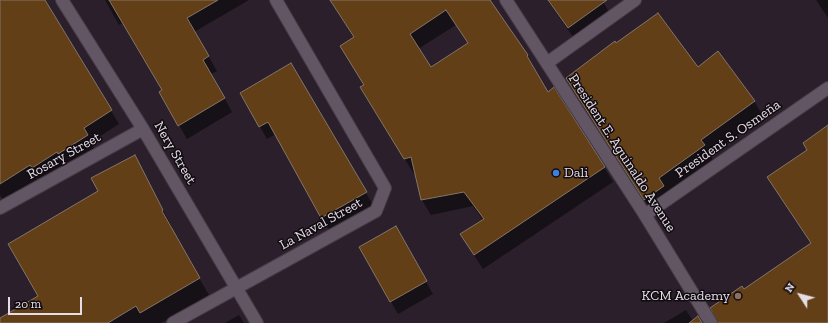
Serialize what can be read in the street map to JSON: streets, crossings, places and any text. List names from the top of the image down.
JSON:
{
  "streets": {
    "street": [
      "President S. Osmeña",
      "Nery Street",
      "President E. Aguinaldo Avenue",
      "Rosary Street",
      "La Naval Street"
    ]
  },
  "crossings": [
    ["President S. Osmeña", "President E. Aguinaldo Avenue"],
    ["Nery Street", "Rosary Street"],
    ["Nery Street", "La Naval Street"]
  ],
  "places": ["Dali", "KCM Academy"],
  "scale_bar": "20 m",
  "north": "top left"
}
